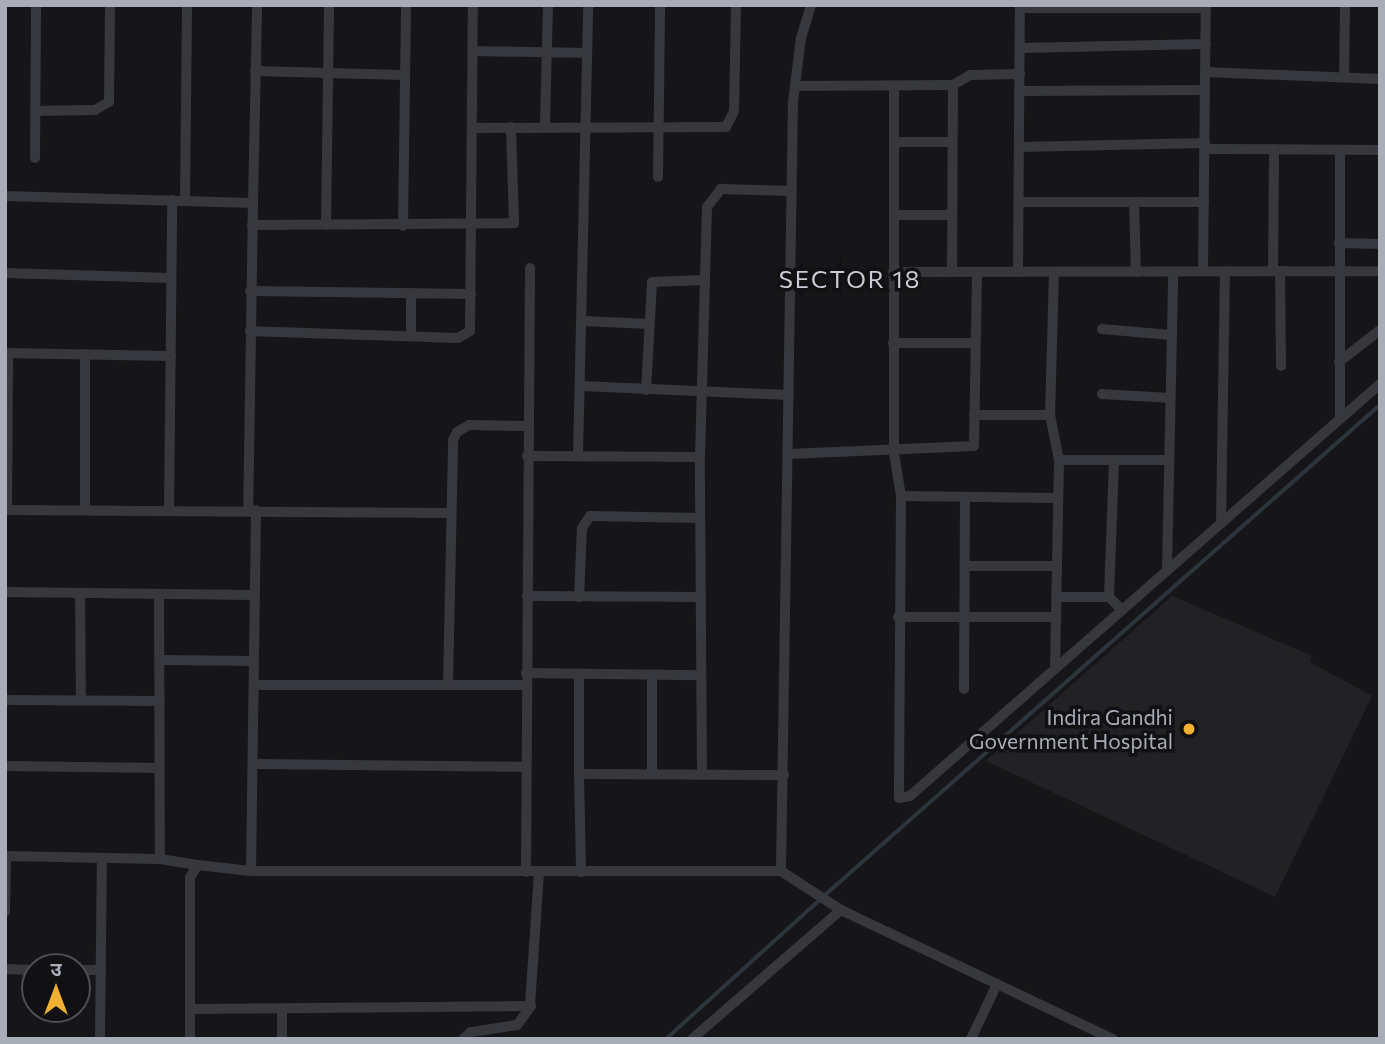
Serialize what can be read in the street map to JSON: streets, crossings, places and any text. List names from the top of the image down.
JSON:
{
  "districts": ["SECTOR 18"],
  "places": ["Indira Gandhi Government Hospital"],
  "north": "top"
}
